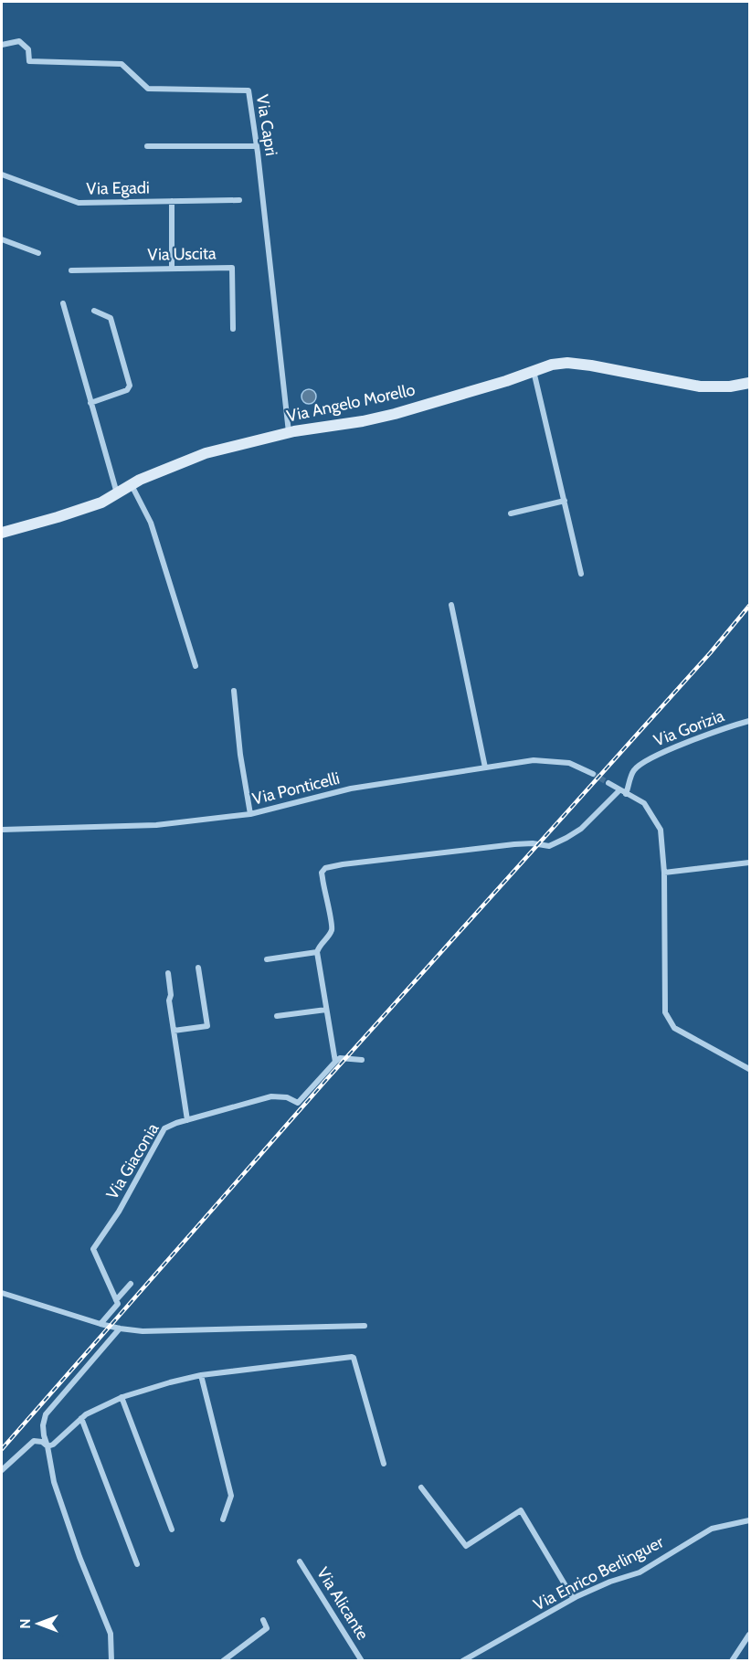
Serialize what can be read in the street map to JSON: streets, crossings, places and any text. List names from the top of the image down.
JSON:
{
  "streets": {
    "street": [
      "Via Capri",
      "Via Egadi",
      "Via Uscita",
      "Via Angelo Morello",
      "Via Gorizia",
      "Via Ponticelli",
      "Via Giaconia",
      "Via Enrico Berlinguer",
      "Via Alicante"
    ]
  },
  "crossings": [
    ["Via Capri", "Via Angelo Morello"]
  ],
  "north": "left"
}
